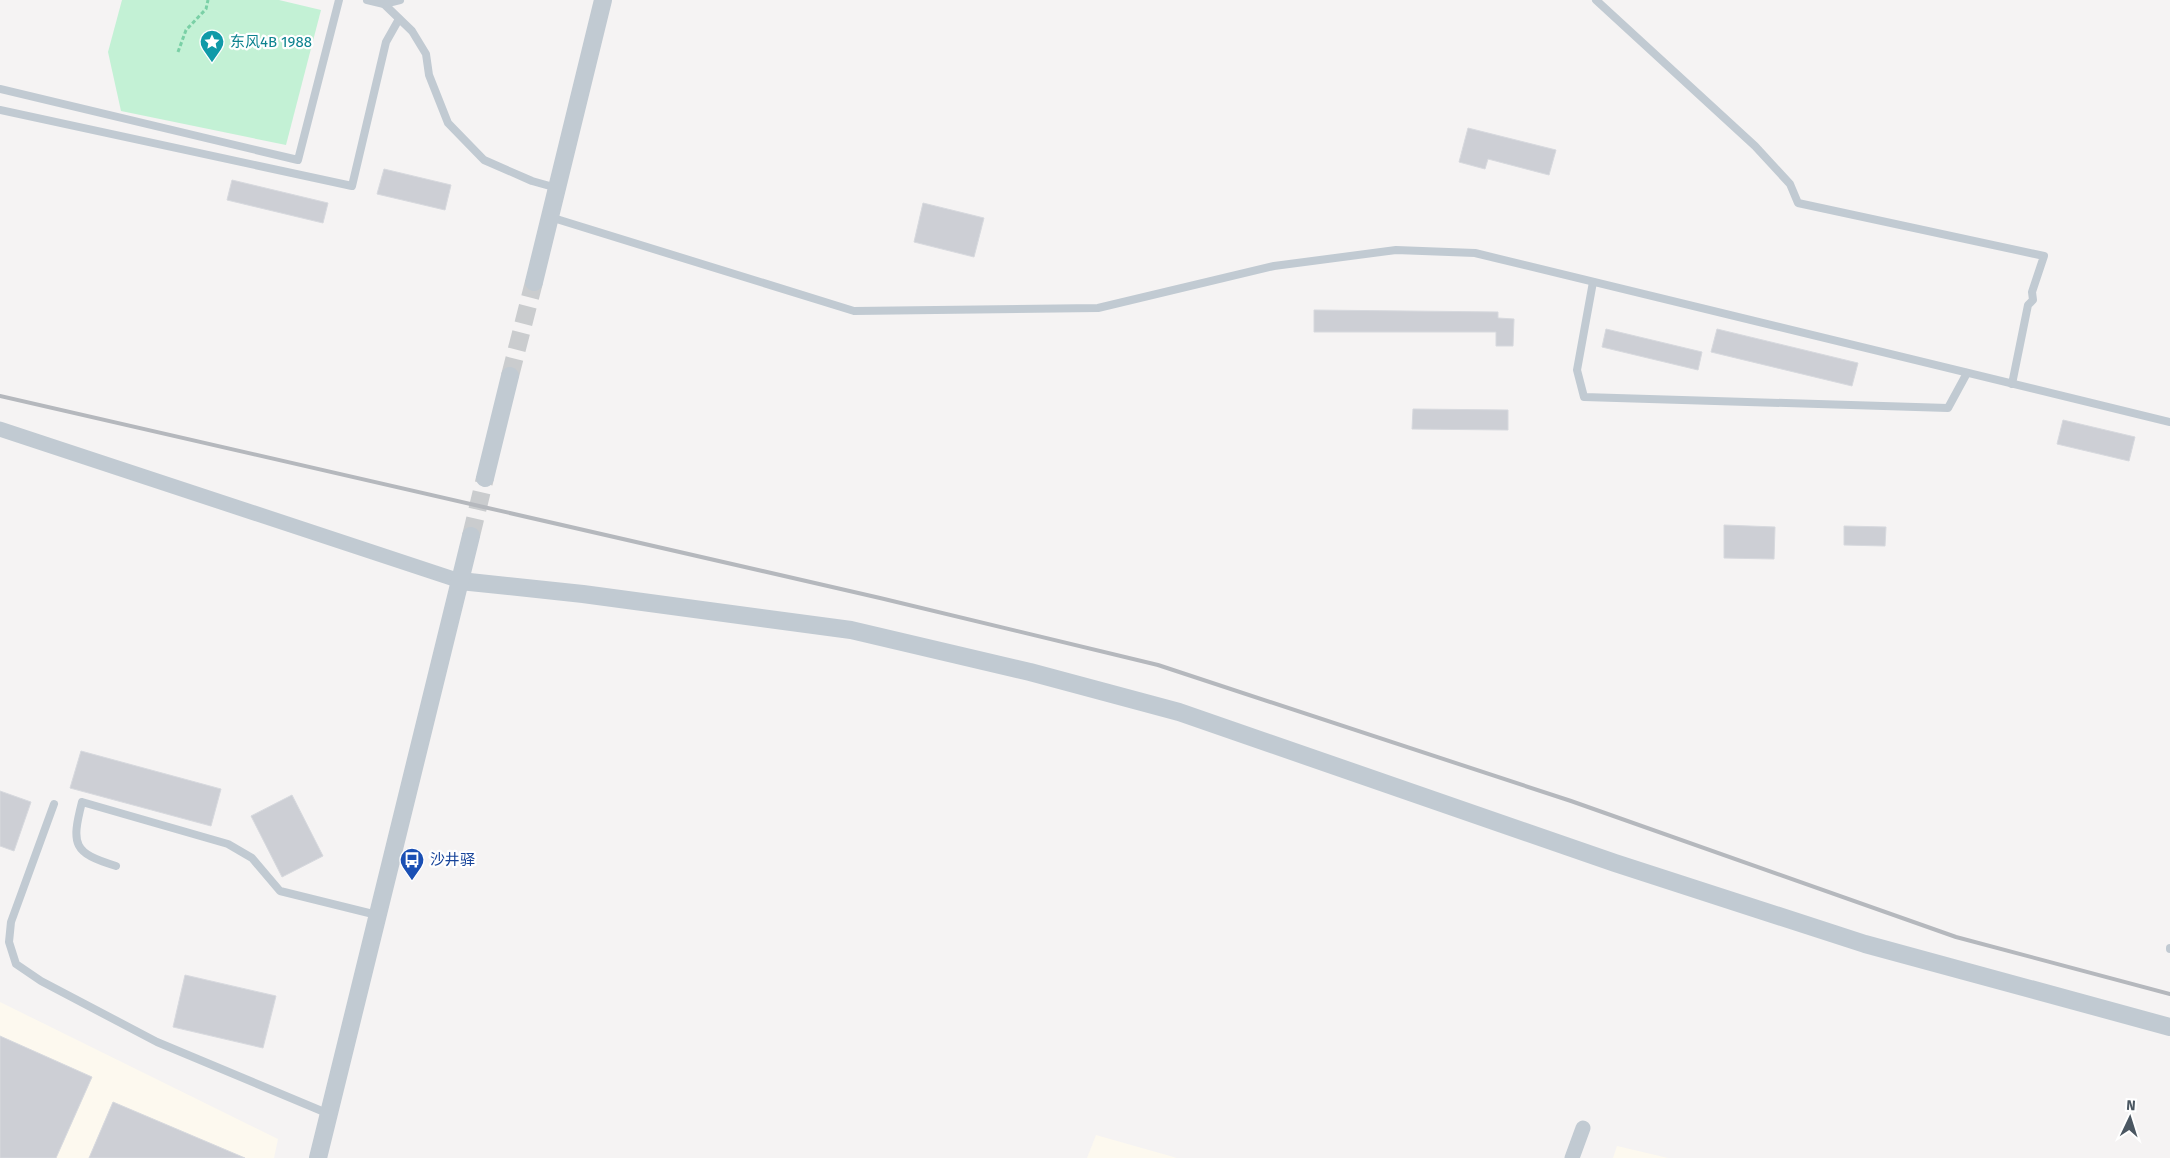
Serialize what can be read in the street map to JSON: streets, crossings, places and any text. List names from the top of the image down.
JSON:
{
  "places": {
    "place": ["东风4B 1988"],
    "bus stop": ["沙井驿"]
  },
  "north": "top"
}
